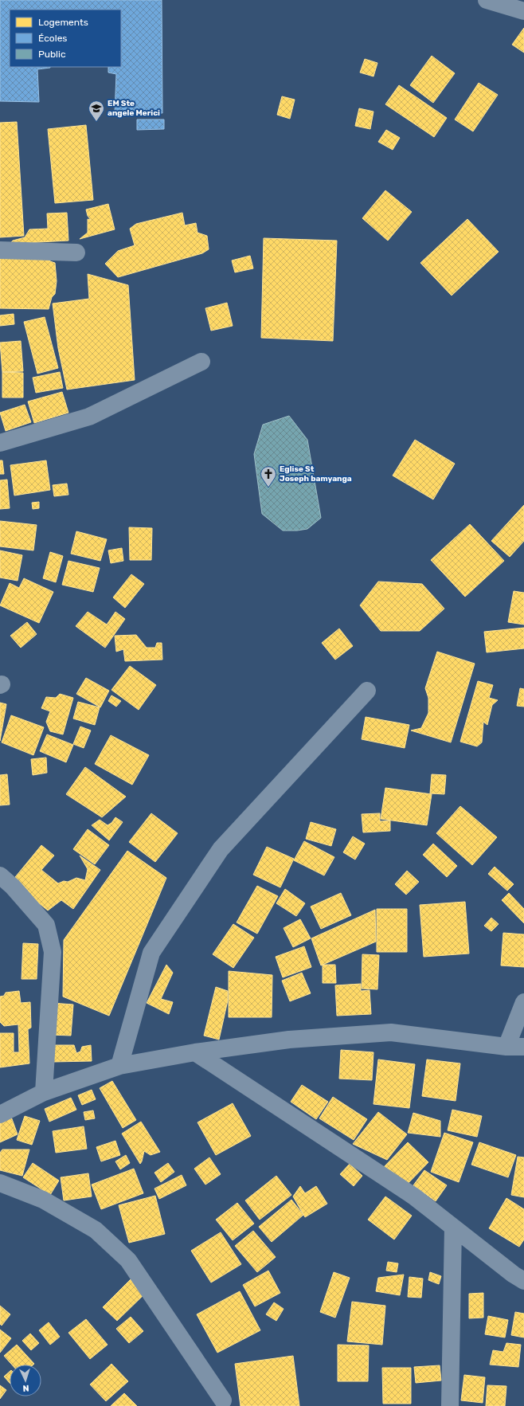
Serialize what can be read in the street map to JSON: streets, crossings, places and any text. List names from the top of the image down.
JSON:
{
  "places": {
    "school or university": ["EM Ste angele Merici"],
    "church": ["Eglise St Joseph bamyanga"]
  },
  "legend": ["Logements", "Écoles", "Public"],
  "north": "bottom"
}
